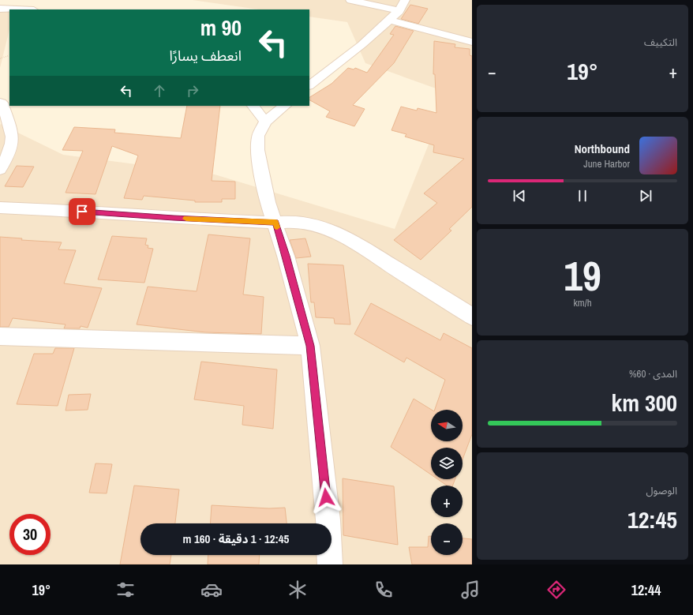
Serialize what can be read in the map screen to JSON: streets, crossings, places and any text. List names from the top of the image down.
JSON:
{
  "north": "left",
  "page": {
    "tile": [
      "التكييف",
      ["19", "km/h"],
      ["المدى · 60%", "300 km"],
      ["الوصول", "12:45"]
    ],
    "turn": ["90 m", "انعطف يسارًا"],
    "heat": ["−", "19°", "+"],
    "song": ["Northbound", "June Harbor"],
    "map_buttons": ["+", "−"],
    "limit": "30",
    "trip": "12:45 · 1 دقيقة · 160 m",
    "tabs": ["12:44", "19°"]
  }
}
